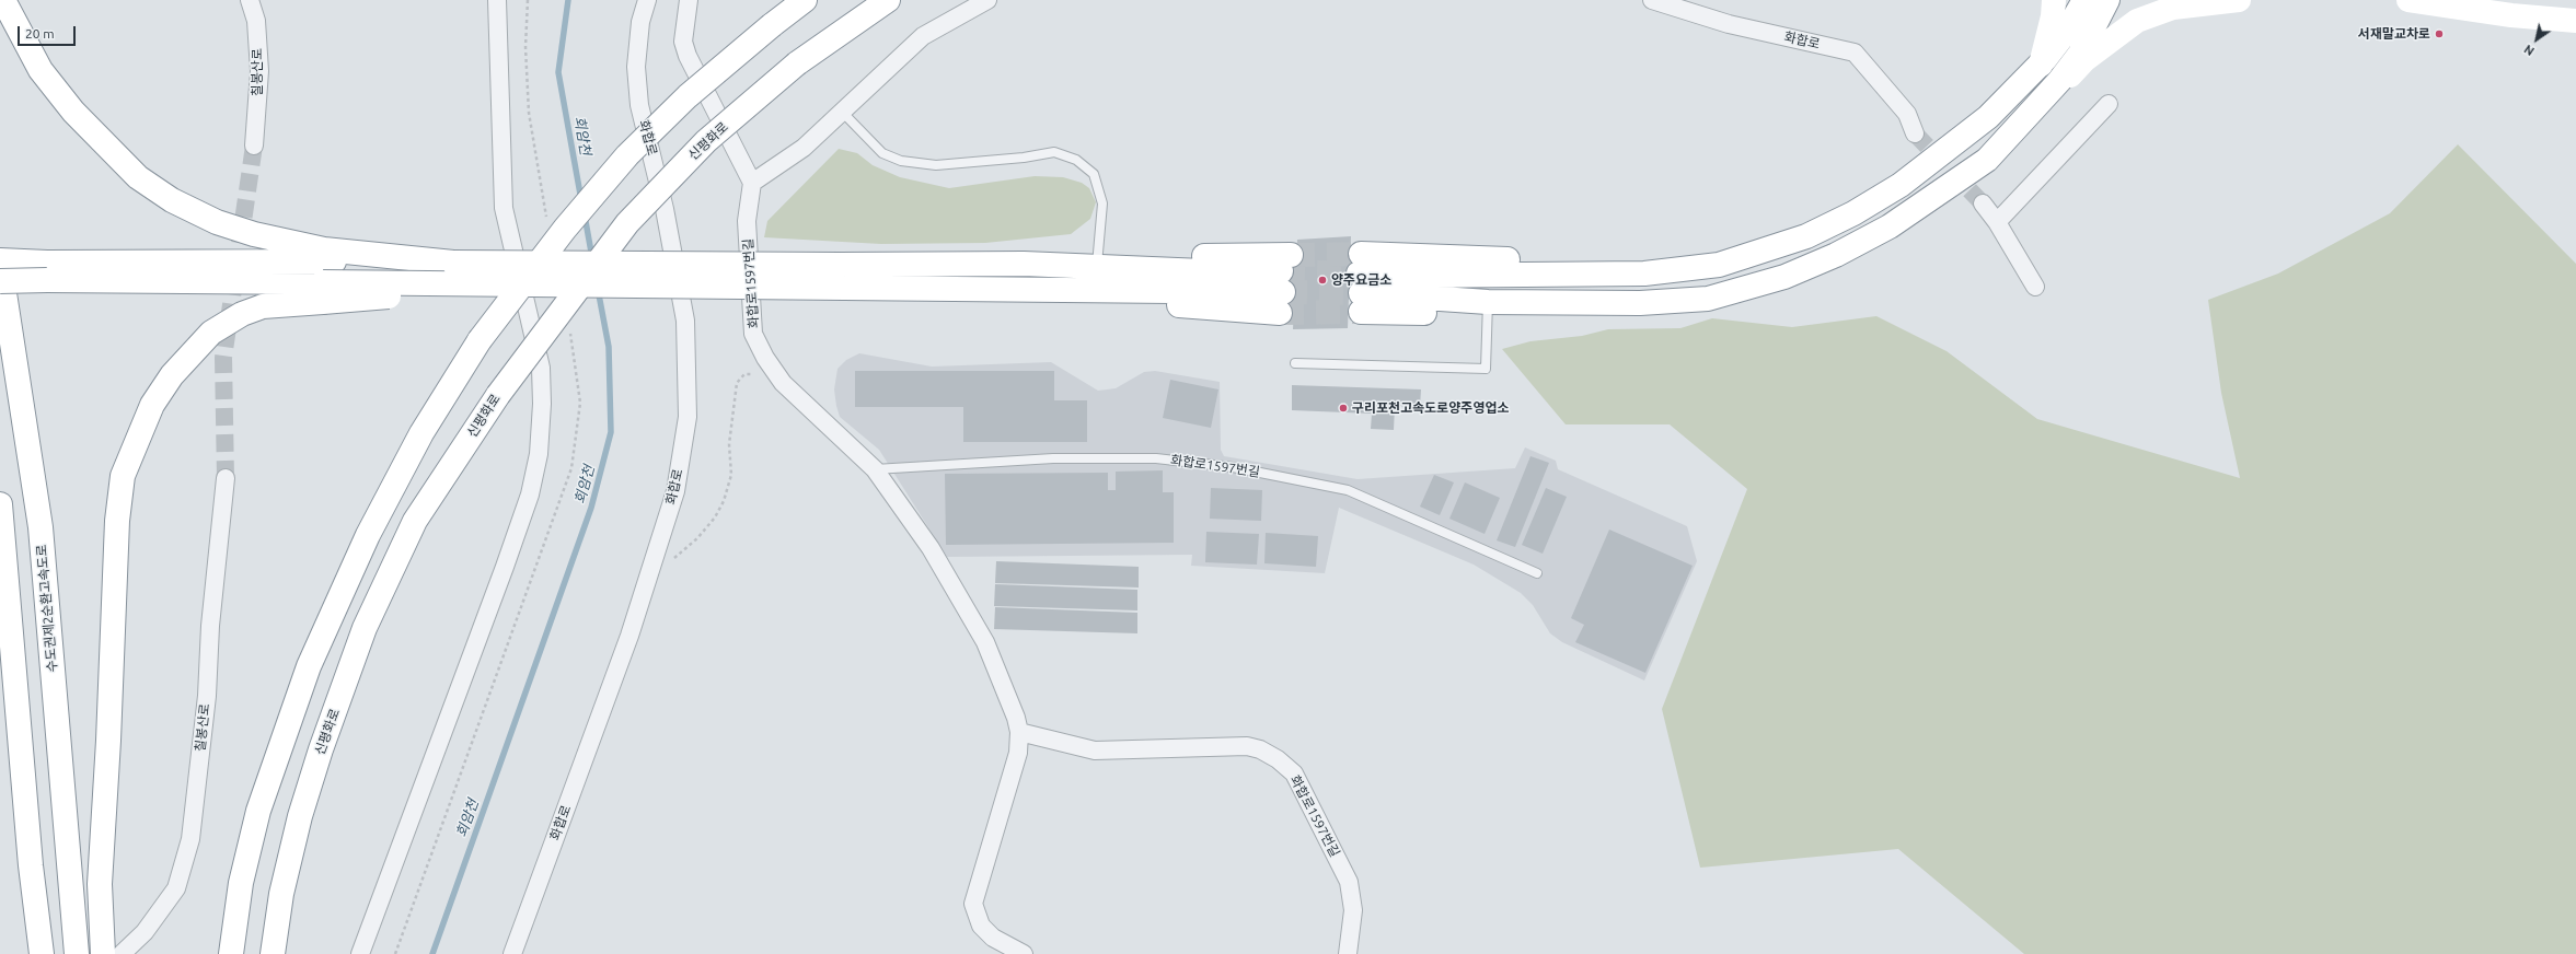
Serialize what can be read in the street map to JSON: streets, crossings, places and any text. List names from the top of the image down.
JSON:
{
  "streets": {
    "main road": ["신평화로", "수도권제2순환고속도로"],
    "street": ["화합로", "칠봉산로", "화합로1597번길"]
  },
  "water": ["회암천"],
  "places": ["서재말교차로", "양주요금소", "구리포천고속도로양주영업소"],
  "scale_bar": "20 m",
  "north": "bottom left"
}
